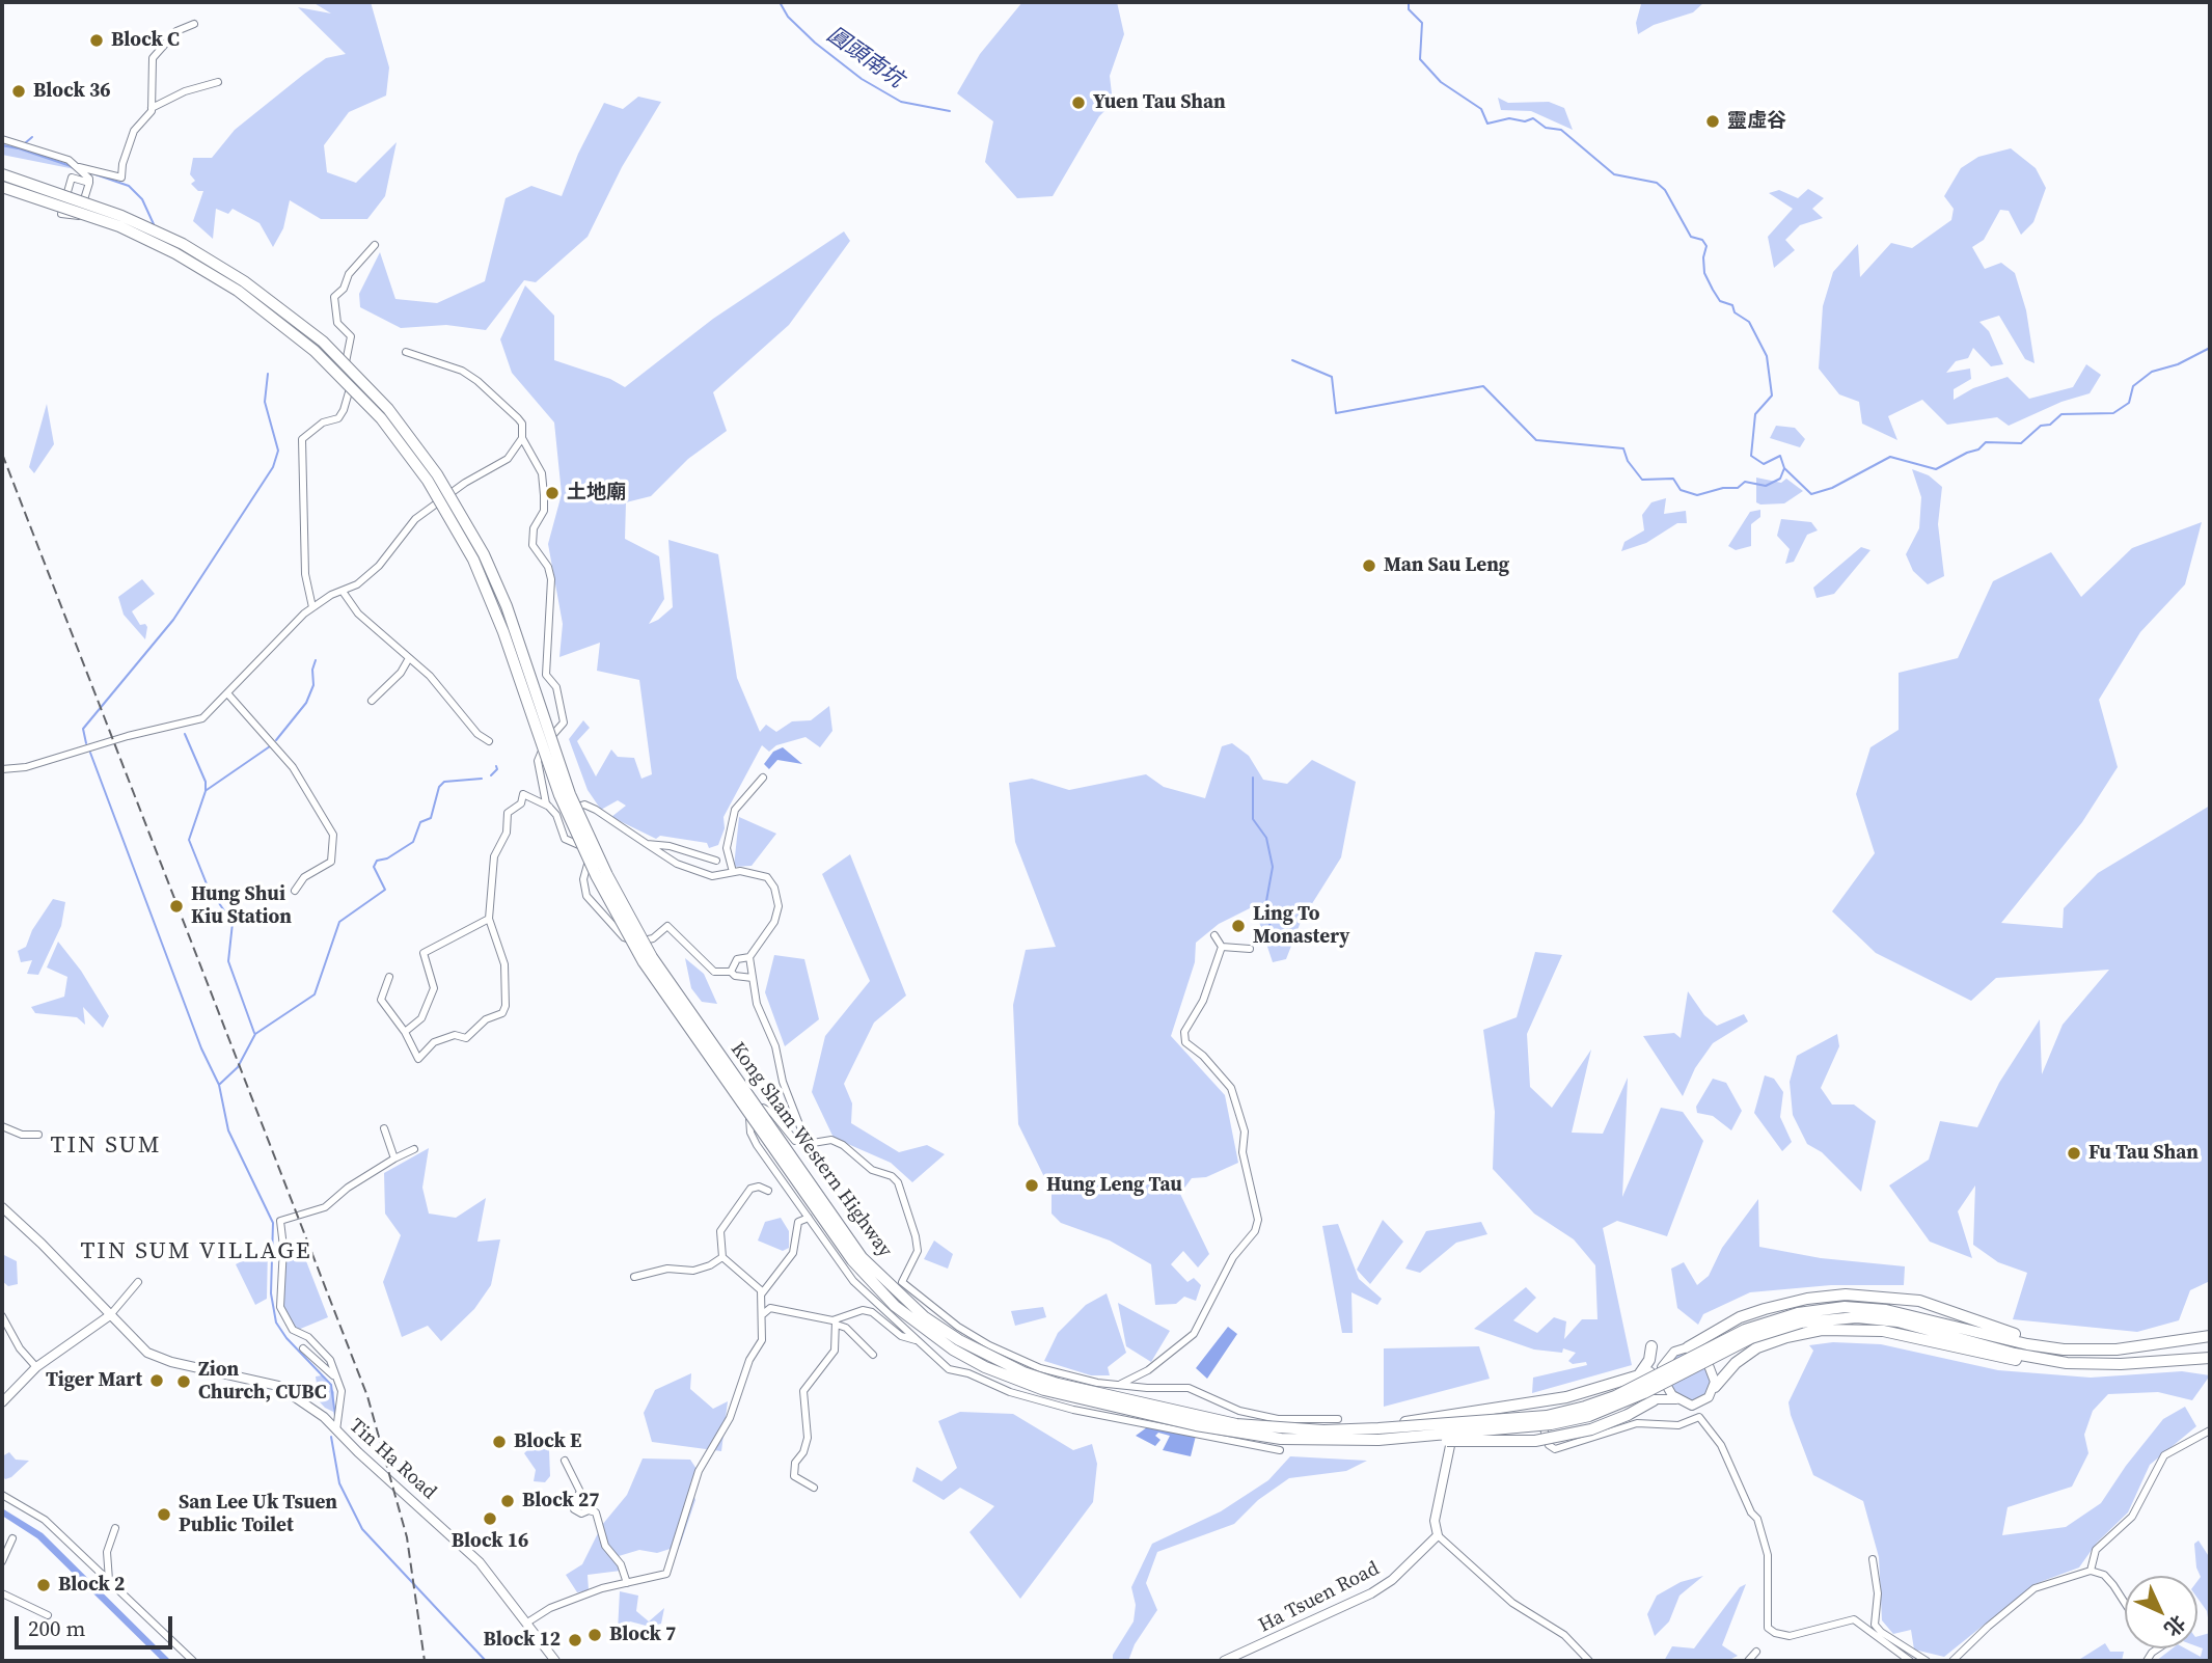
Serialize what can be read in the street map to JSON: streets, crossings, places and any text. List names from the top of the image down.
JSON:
{
  "streets": {
    "highway": ["Kong Sham Western Highway"],
    "street": ["Tin Ha Road", "Ha Tsuen Road"]
  },
  "districts": ["TIN SUM", "TIN SUM VILLAGE"],
  "water": ["圓頭南坑"],
  "places": [
    "Block C",
    "Block 36",
    "Yuen Tau Shan",
    "靈虛谷",
    "土地廟",
    "Man Sau Leng",
    "Hung Shui Kiu Station",
    "Ling To Monastery",
    "Fu Tau Shan",
    "Hung Leng Tau",
    "Tiger Mart",
    "Zion Church, CUBC",
    "Block E",
    "Block 27",
    "San Lee Uk Tsuen Public Toilet",
    "Block 16",
    "Block 2",
    "Block 7",
    "Block 12"
  ],
  "scale_bar": "200 m",
  "north": "bottom right"
}
